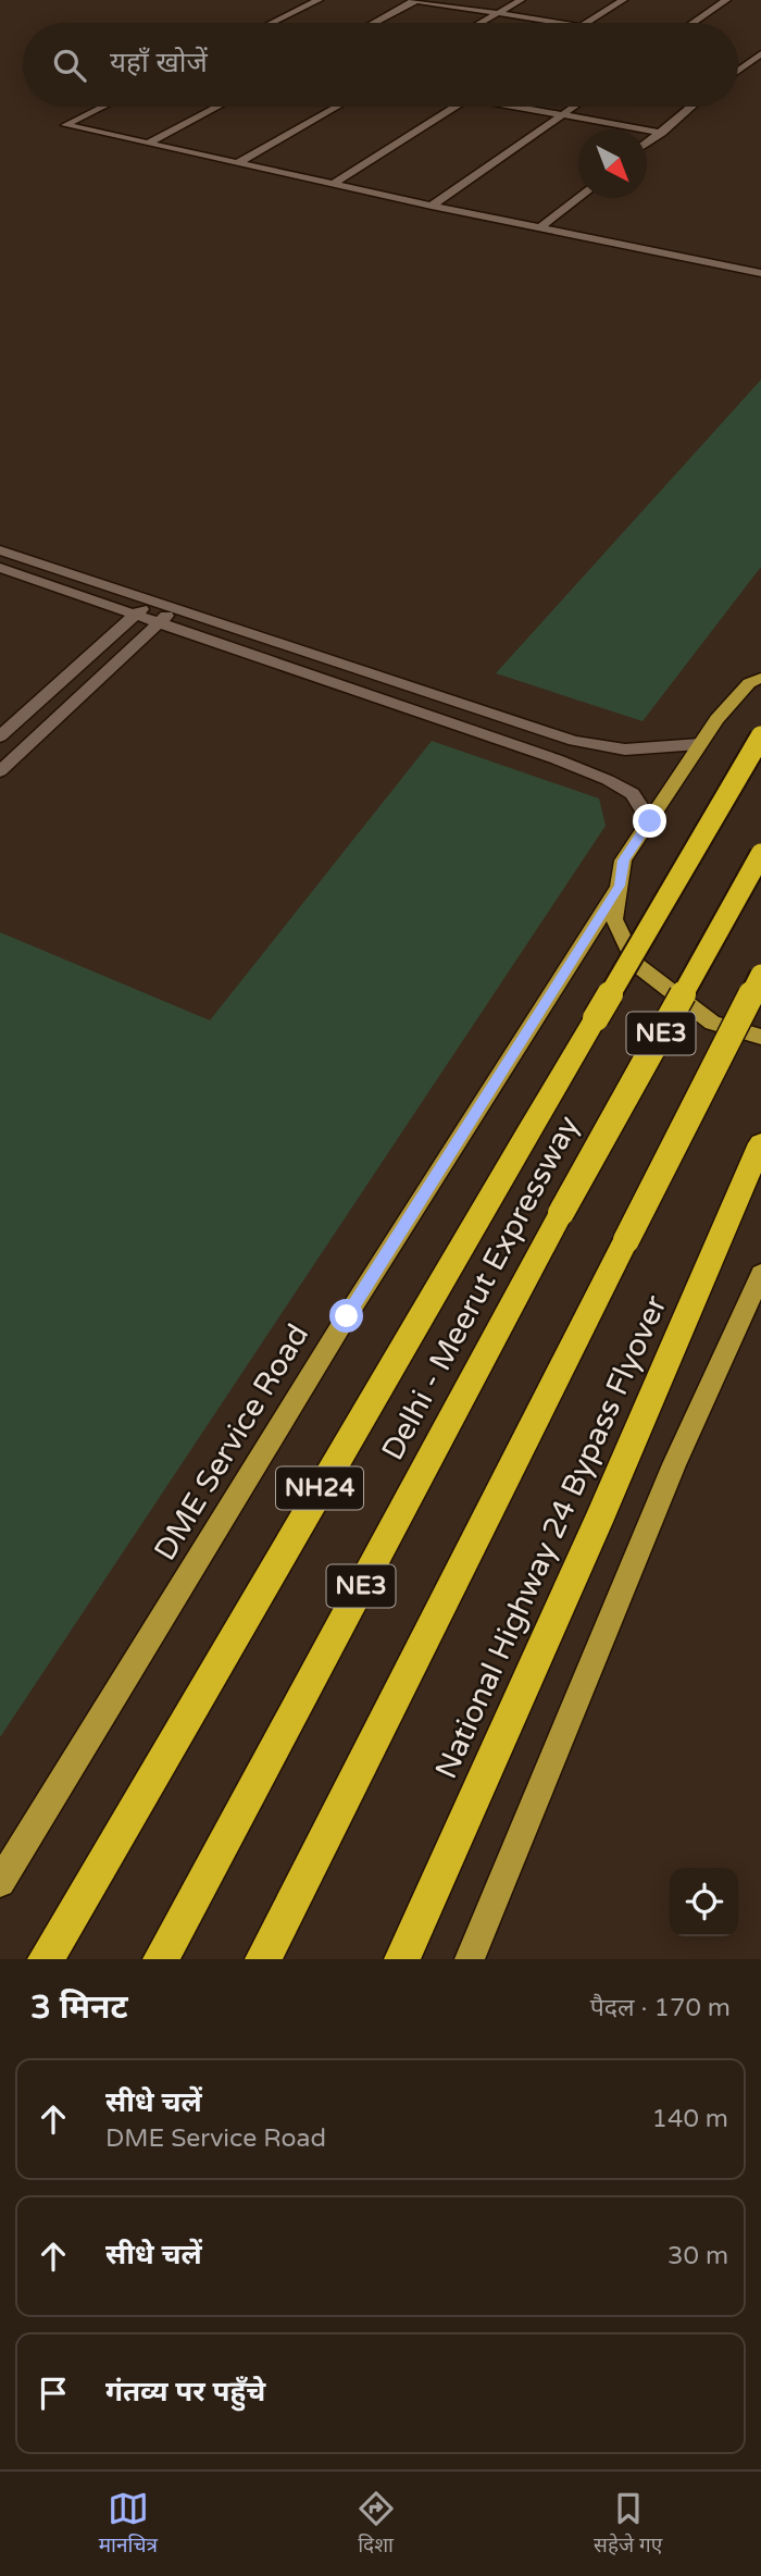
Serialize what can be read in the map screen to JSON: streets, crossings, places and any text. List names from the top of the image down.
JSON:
{
  "streets": {
    "highway": [
      "NE3",
      "Delhi - Meerut Expressway",
      "NH24",
      "National Highway 24 Bypass Flyover"
    ],
    "main road": ["DME Service Road"]
  },
  "north": "bottom right",
  "page": {
    "search": "यहाँ खोजें",
    "heading": ["3 मिनट", "पैदल · 170 m"],
    "list": [
      ["सीधे चलें", "DME Service Road", "140 m"],
      ["सीधे चलें", "30 m"],
      "गंतव्य पर पहुँचे"
    ],
    "nav": ["मानचित्र", "दिशा", "सहेजे गए"]
  }
}
